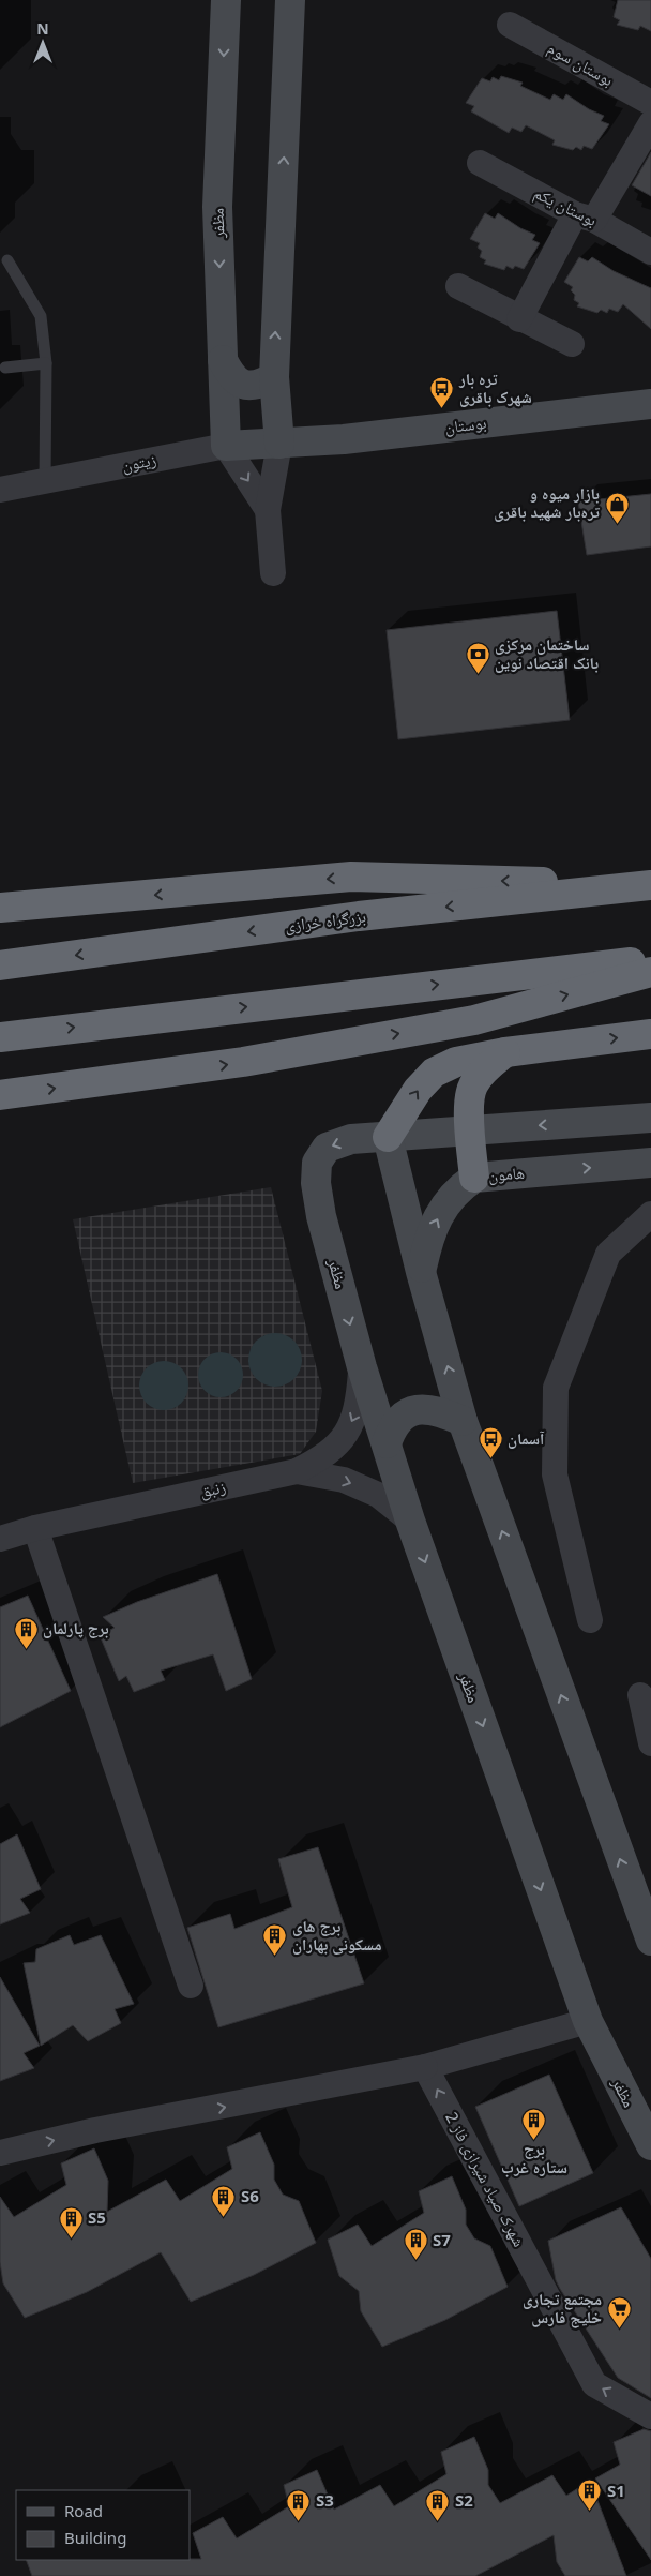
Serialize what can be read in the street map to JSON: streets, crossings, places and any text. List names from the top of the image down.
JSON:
{
  "streets": {
    "highway": ["بزرگراه خرازی"],
    "street": [
      "بوستان سوم",
      "بوستان یکم",
      "مظفر",
      "بوستان",
      "زیتون",
      "هامون",
      "زنبق",
      "شهرک صیاد شیرازی فاز 2"
    ]
  },
  "crossings": [
    ["مظفر", "زیتون"],
    ["مظفر", "زنبق"],
    ["بوستان", "زیتون"]
  ],
  "one_way": ["شهرک صیاد شیرازی فاز 2"],
  "places": {
    "bus stop": ["تره بار شهرک باقری", "آسمان"],
    "shop": ["بازار میوه و تره‌بار شهید باقری"],
    "bank": ["ساختمان مرکزی بانک اقتصاد نوین"],
    "building": [
      "برج پارلمان",
      "برج های مسکونی بهاران",
      "برج ستاره غرب",
      "S6",
      "S5",
      "S7",
      "S1",
      "S3",
      "S2"
    ],
    "supermarket": ["مجتمع تجاری خلیج فارس"]
  },
  "legend": ["Road", "Building"],
  "north": "top"
}
